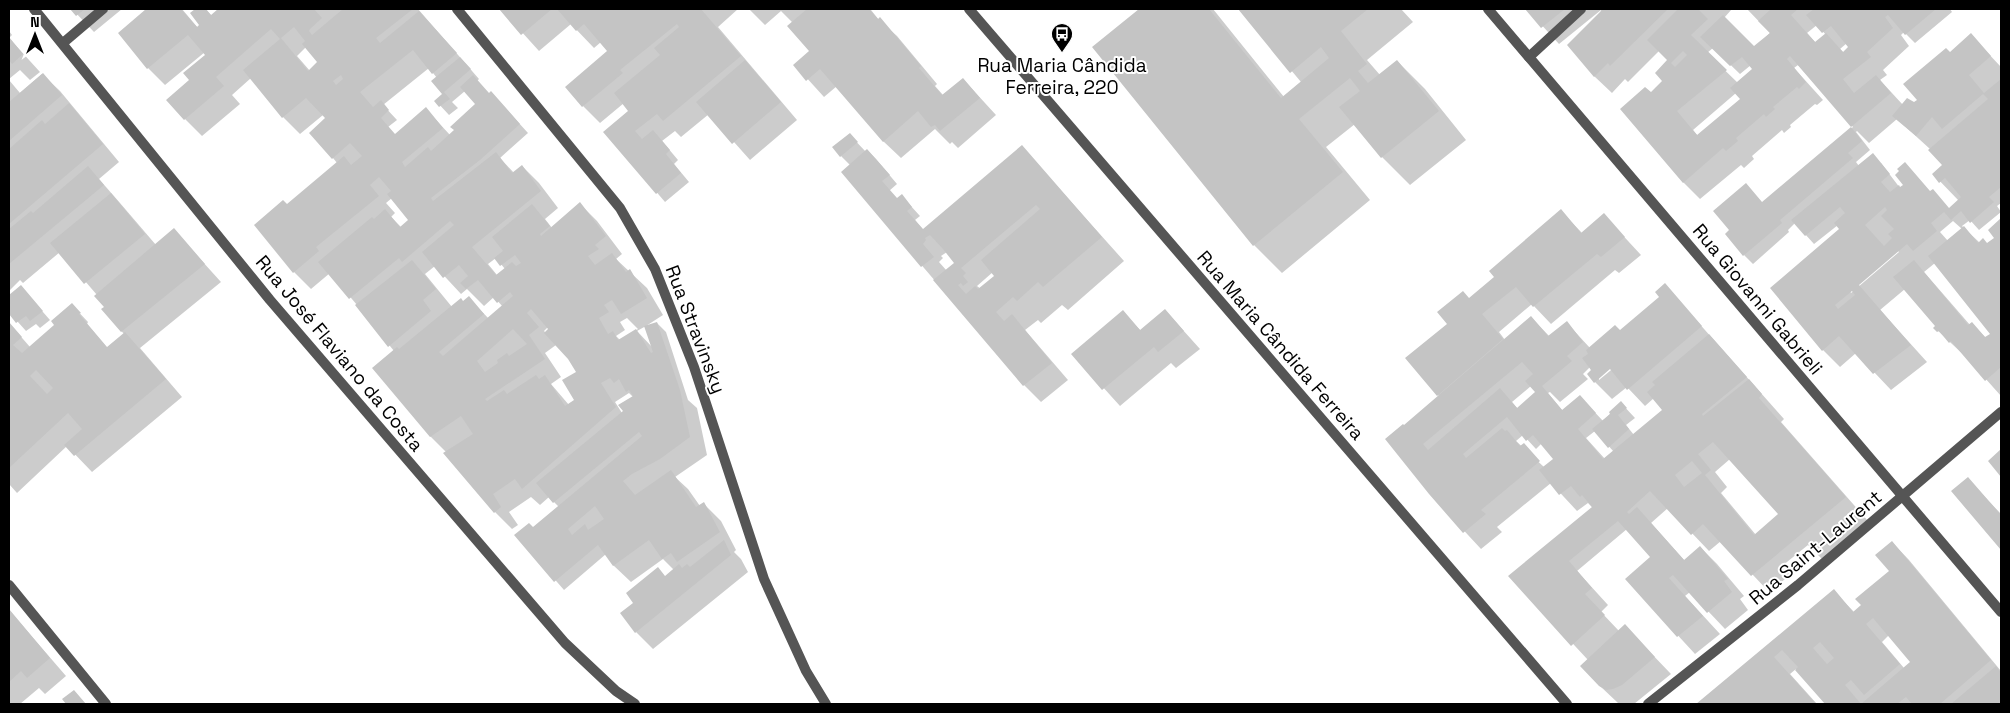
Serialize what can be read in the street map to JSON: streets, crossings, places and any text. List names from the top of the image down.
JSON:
{
  "streets": {
    "street": [
      "Rua Giovanni Gabrieli",
      "Rua Stravinsky",
      "Rua Maria Cândida Ferreira",
      "Rua José Flaviano da Costa",
      "Rua Saint-Laurent"
    ]
  },
  "crossings": [
    ["Rua Giovanni Gabrieli", "Rua Saint-Laurent"]
  ],
  "places": {
    "bus stop": ["Rua Maria Cândida Ferreira, 220"]
  },
  "north": "top"
}
